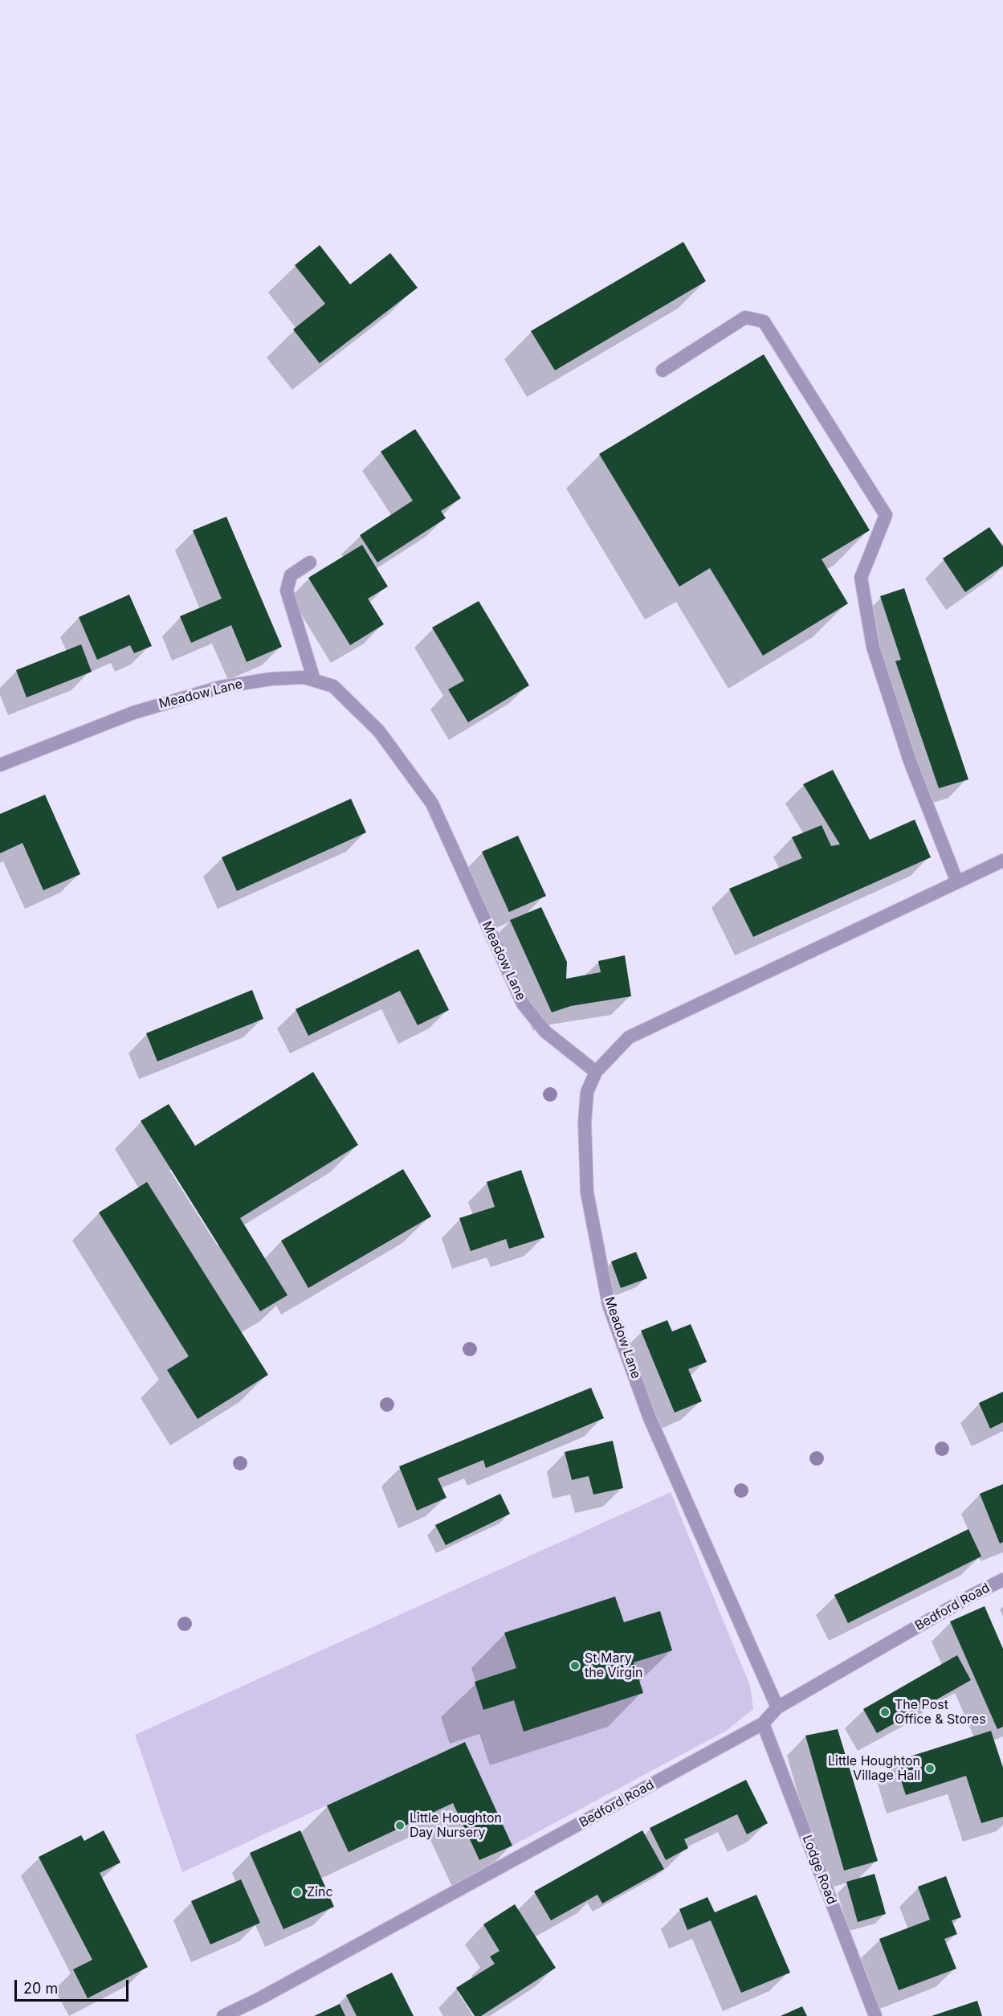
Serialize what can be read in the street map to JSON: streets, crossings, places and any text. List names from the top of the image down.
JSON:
{
  "streets": {
    "street": ["Meadow Lane", "Bedford Road", "Lodge Road"]
  },
  "crossings": [
    ["Meadow Lane", "Bedford Road"],
    ["Bedford Road", "Lodge Road"]
  ],
  "places": [
    "St Mary the Virgin",
    "The Post Office & Stores",
    "Little Houghton Village Hall",
    "Little Houghton Day Nursery",
    "Zinc"
  ],
  "scale_bar": "20 m"
}
